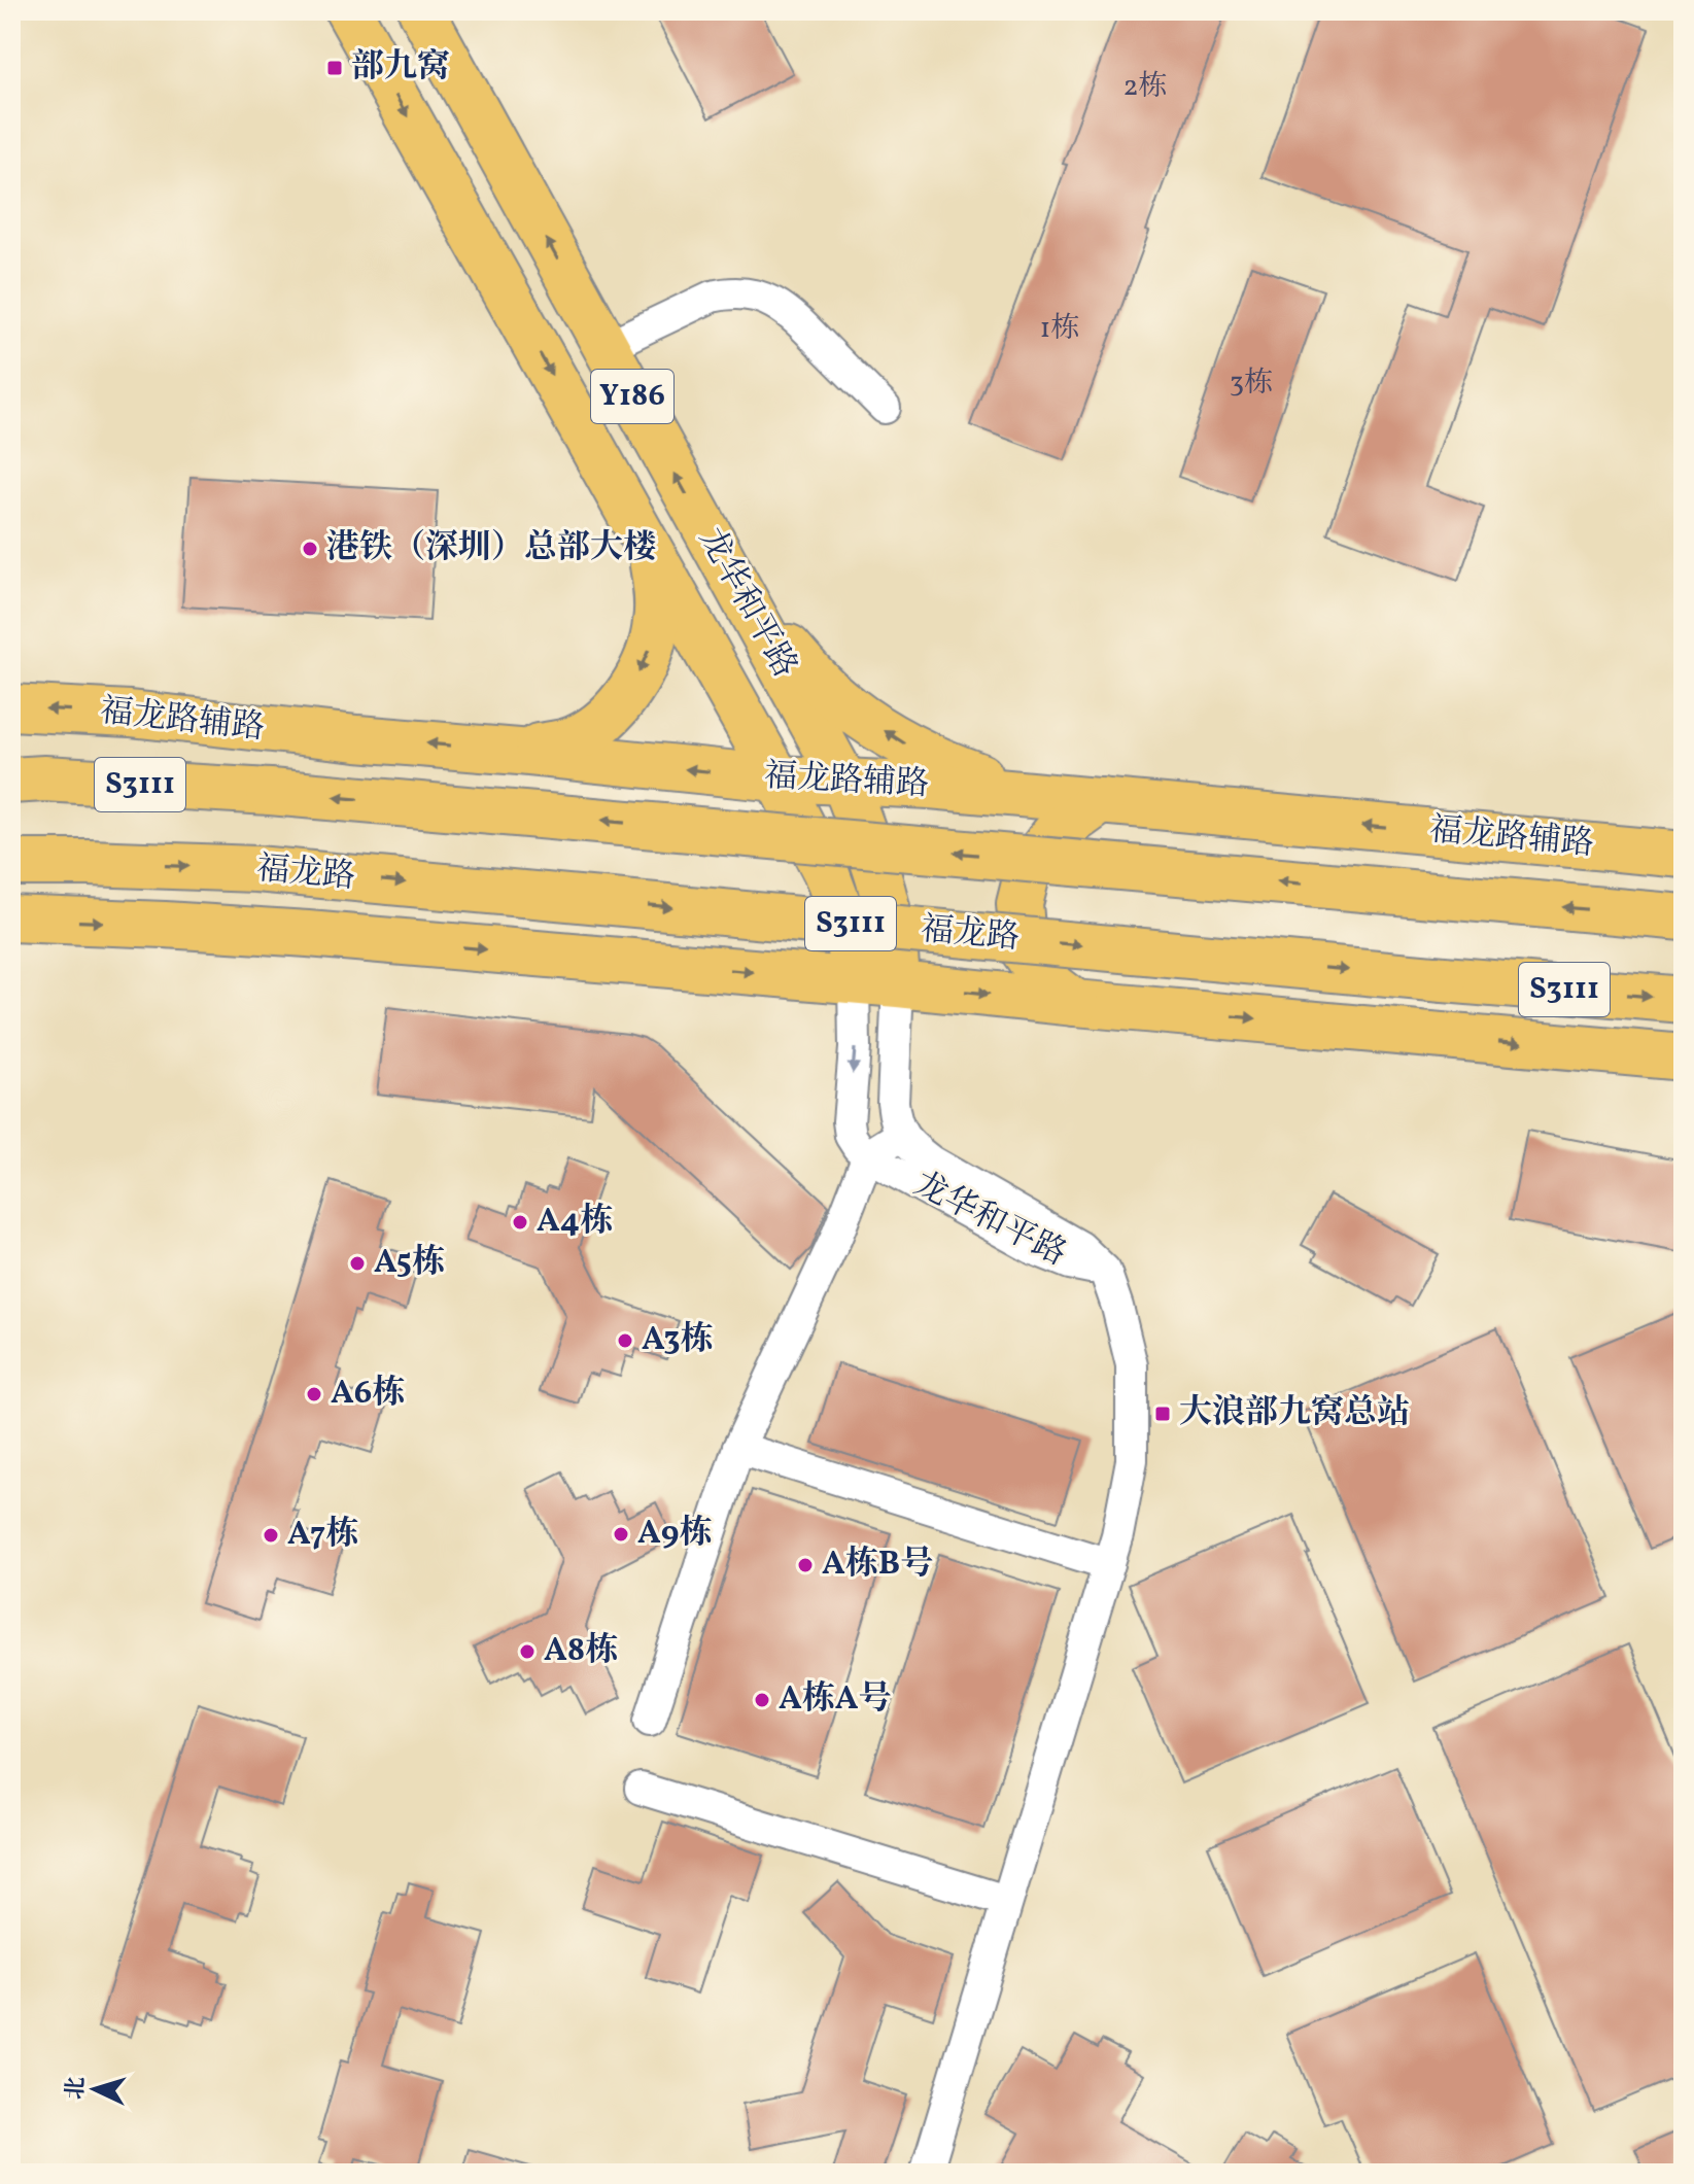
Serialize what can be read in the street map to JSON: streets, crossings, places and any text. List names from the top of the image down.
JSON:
{
  "streets": {
    "main road": [
      "Y186",
      "龙华和平路",
      "福龙路辅路",
      "S3111",
      "福龙路"
    ]
  },
  "crossings": [
    ["龙华和平路", "福龙路辅路"]
  ],
  "places": {
    "transit": ["部九窝", "大浪部九窝总站"],
    "other": [
      "港铁（深圳）总部大楼",
      "A4栋",
      "A5栋",
      "A3栋",
      "A6栋",
      "A9栋",
      "A7栋",
      "A栋B号",
      "A8栋",
      "A栋A号"
    ]
  },
  "house_numbers": ["2栋", "1栋", "3栋"],
  "north": "left"
}
